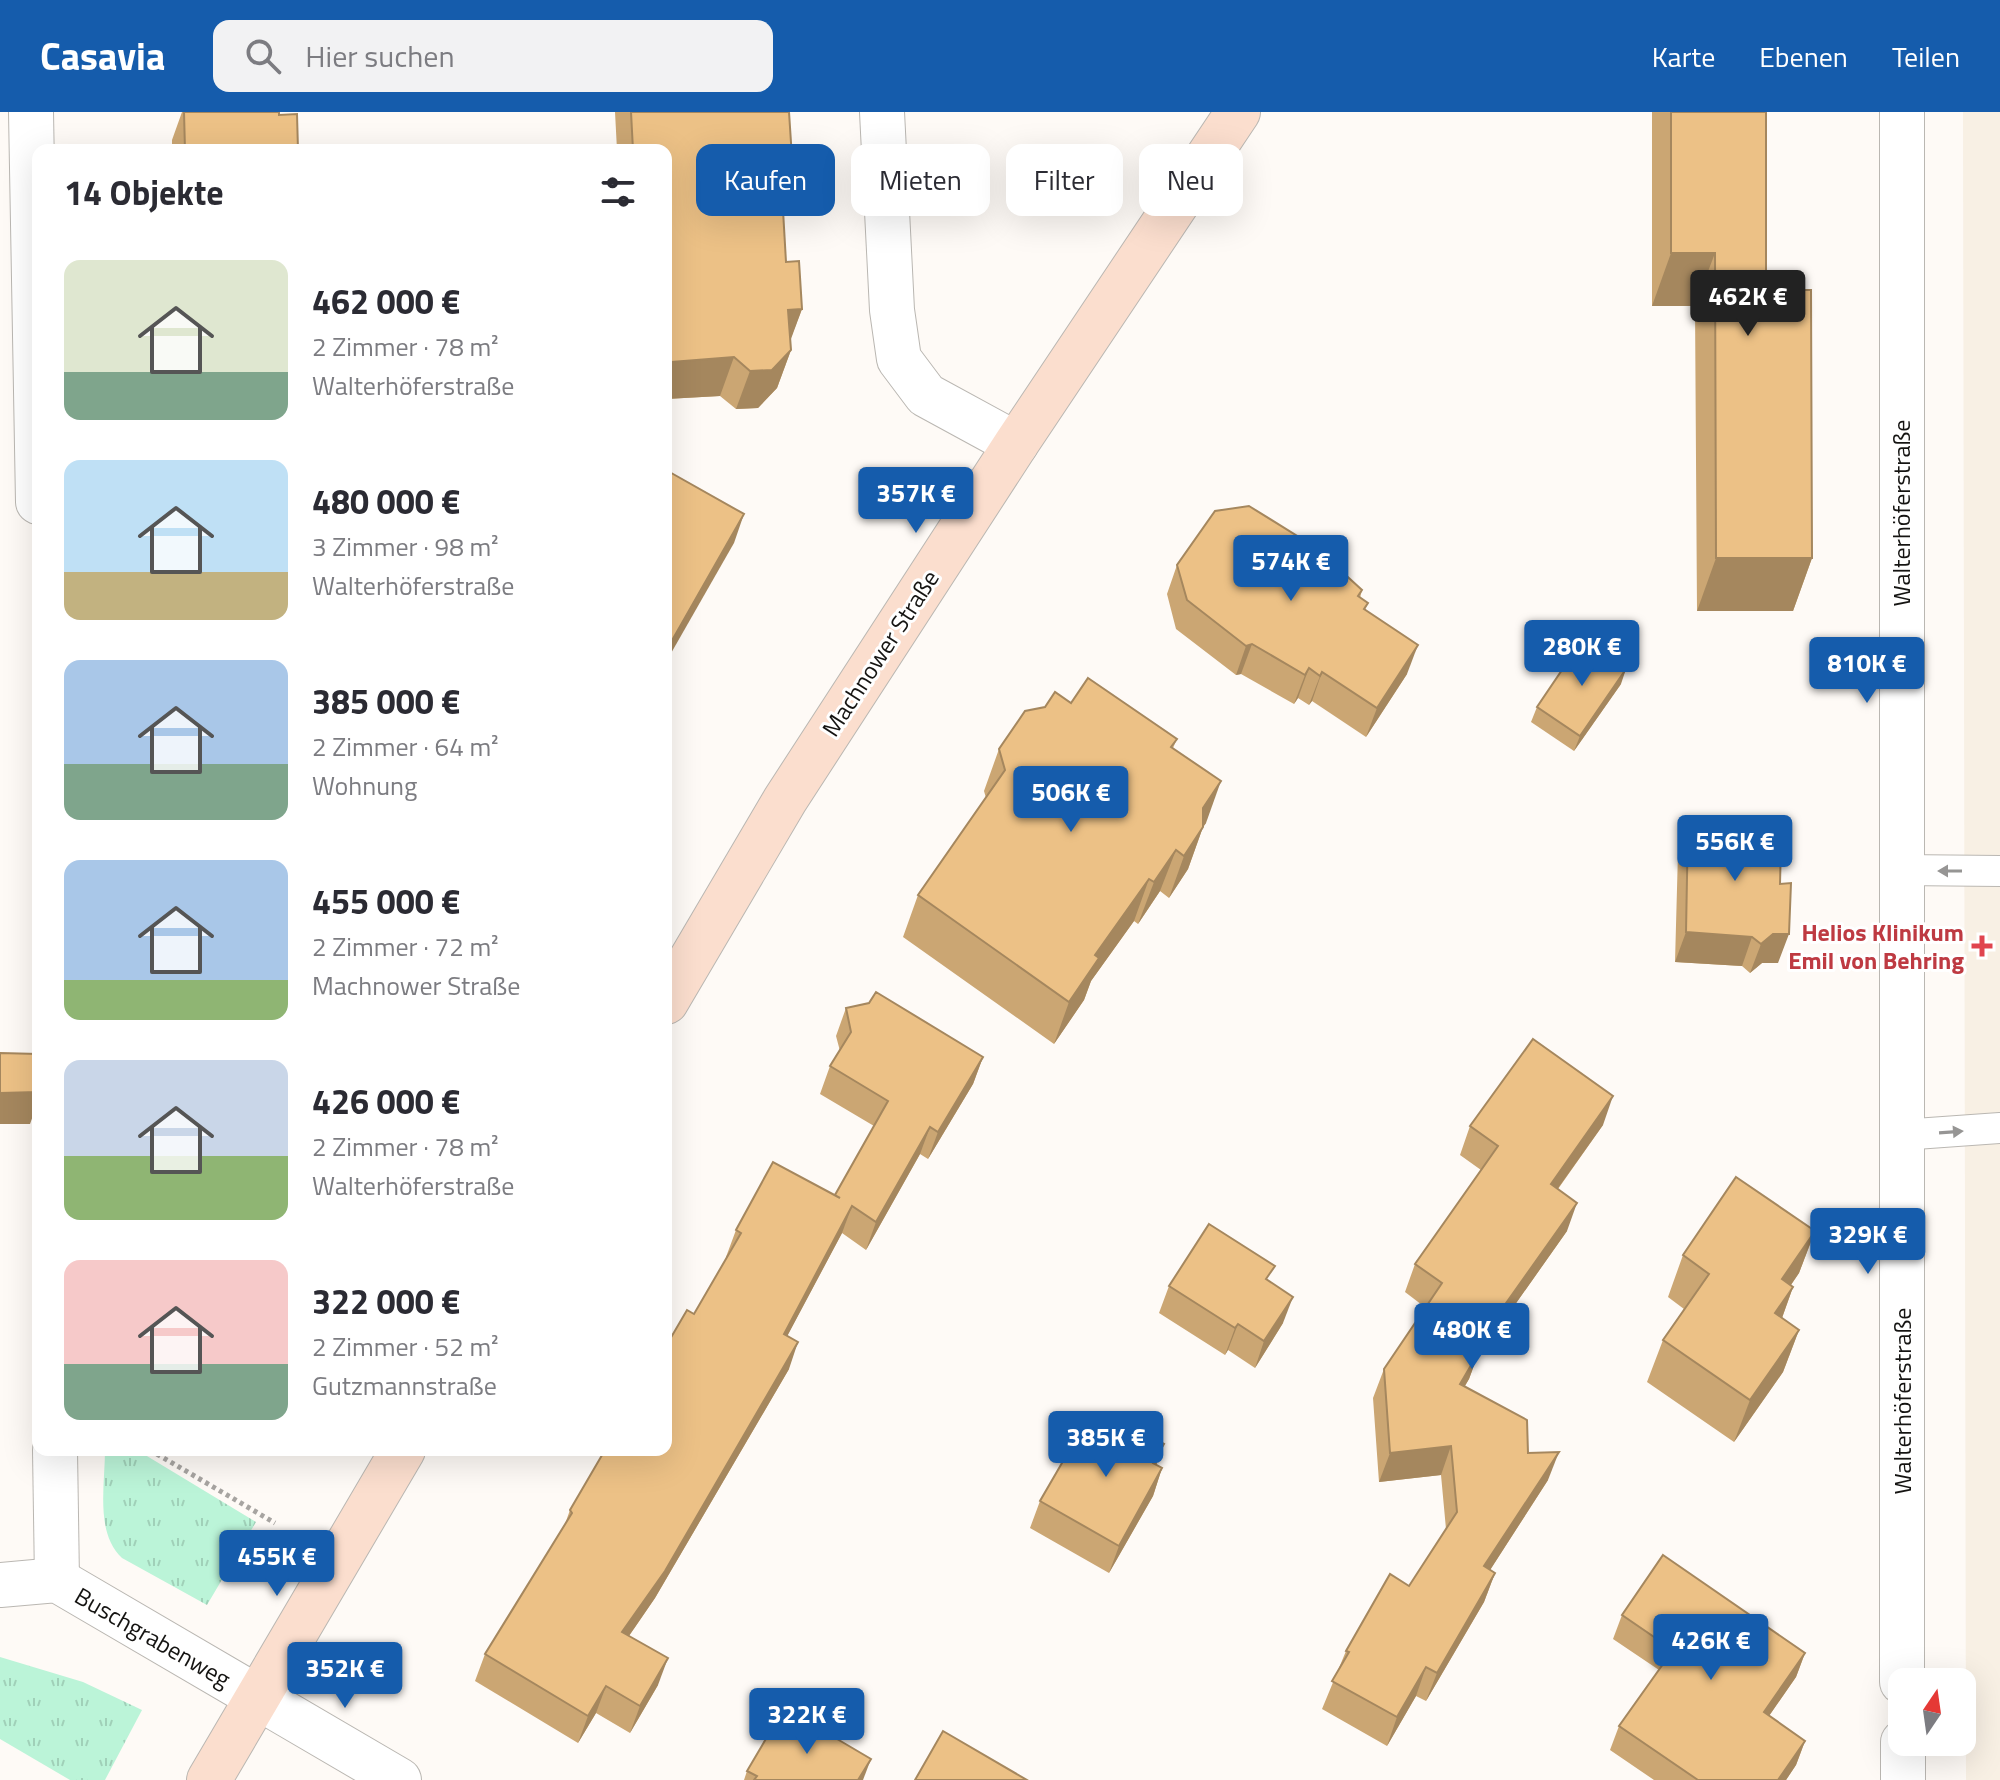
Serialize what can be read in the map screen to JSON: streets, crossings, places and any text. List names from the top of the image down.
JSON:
{
  "streets": {
    "main road": ["Machnower Straße"],
    "street": ["Walterhöferstraße", "Buschgrabenweg"]
  },
  "places": {
    "health": ["Helios Klinikum Emil von Behring"]
  },
  "north": "top",
  "page": {
    "header": "Casavia",
    "search": "Hier suchen",
    "nav": ["Karte", "Ebenen", "Teilen"],
    "chip": [
      "Kaufen",
      "Mieten",
      "Filter",
      "Neu"
    ],
    "heading": "14 Objekte",
    "list": [
      {
        "name": "462 000 €",
        "note": "2 Zimmer · 78 m² · Walterhöferstraße"
      },
      {
        "name": "480 000 €",
        "note": "3 Zimmer · 98 m² · Walterhöferstraße"
      },
      {
        "name": "385 000 €",
        "note": "2 Zimmer · 64 m² · Wohnung"
      },
      {
        "name": "455 000 €",
        "note": "2 Zimmer · 72 m² · Machnower Straße"
      },
      {
        "name": "426 000 €",
        "note": "2 Zimmer · 78 m² · Walterhöferstraße"
      },
      {
        "name": "322 000 €",
        "note": "2 Zimmer · 52 m² · Gutzmannstraße"
      }
    ],
    "price": [
      "462K €",
      "357K €",
      "574K €",
      "280K €",
      "810K €",
      "506K €",
      "556K €",
      "329K €",
      "480K €",
      "385K €",
      "455K €",
      "426K €",
      "352K €",
      "322K €"
    ]
  }
}
